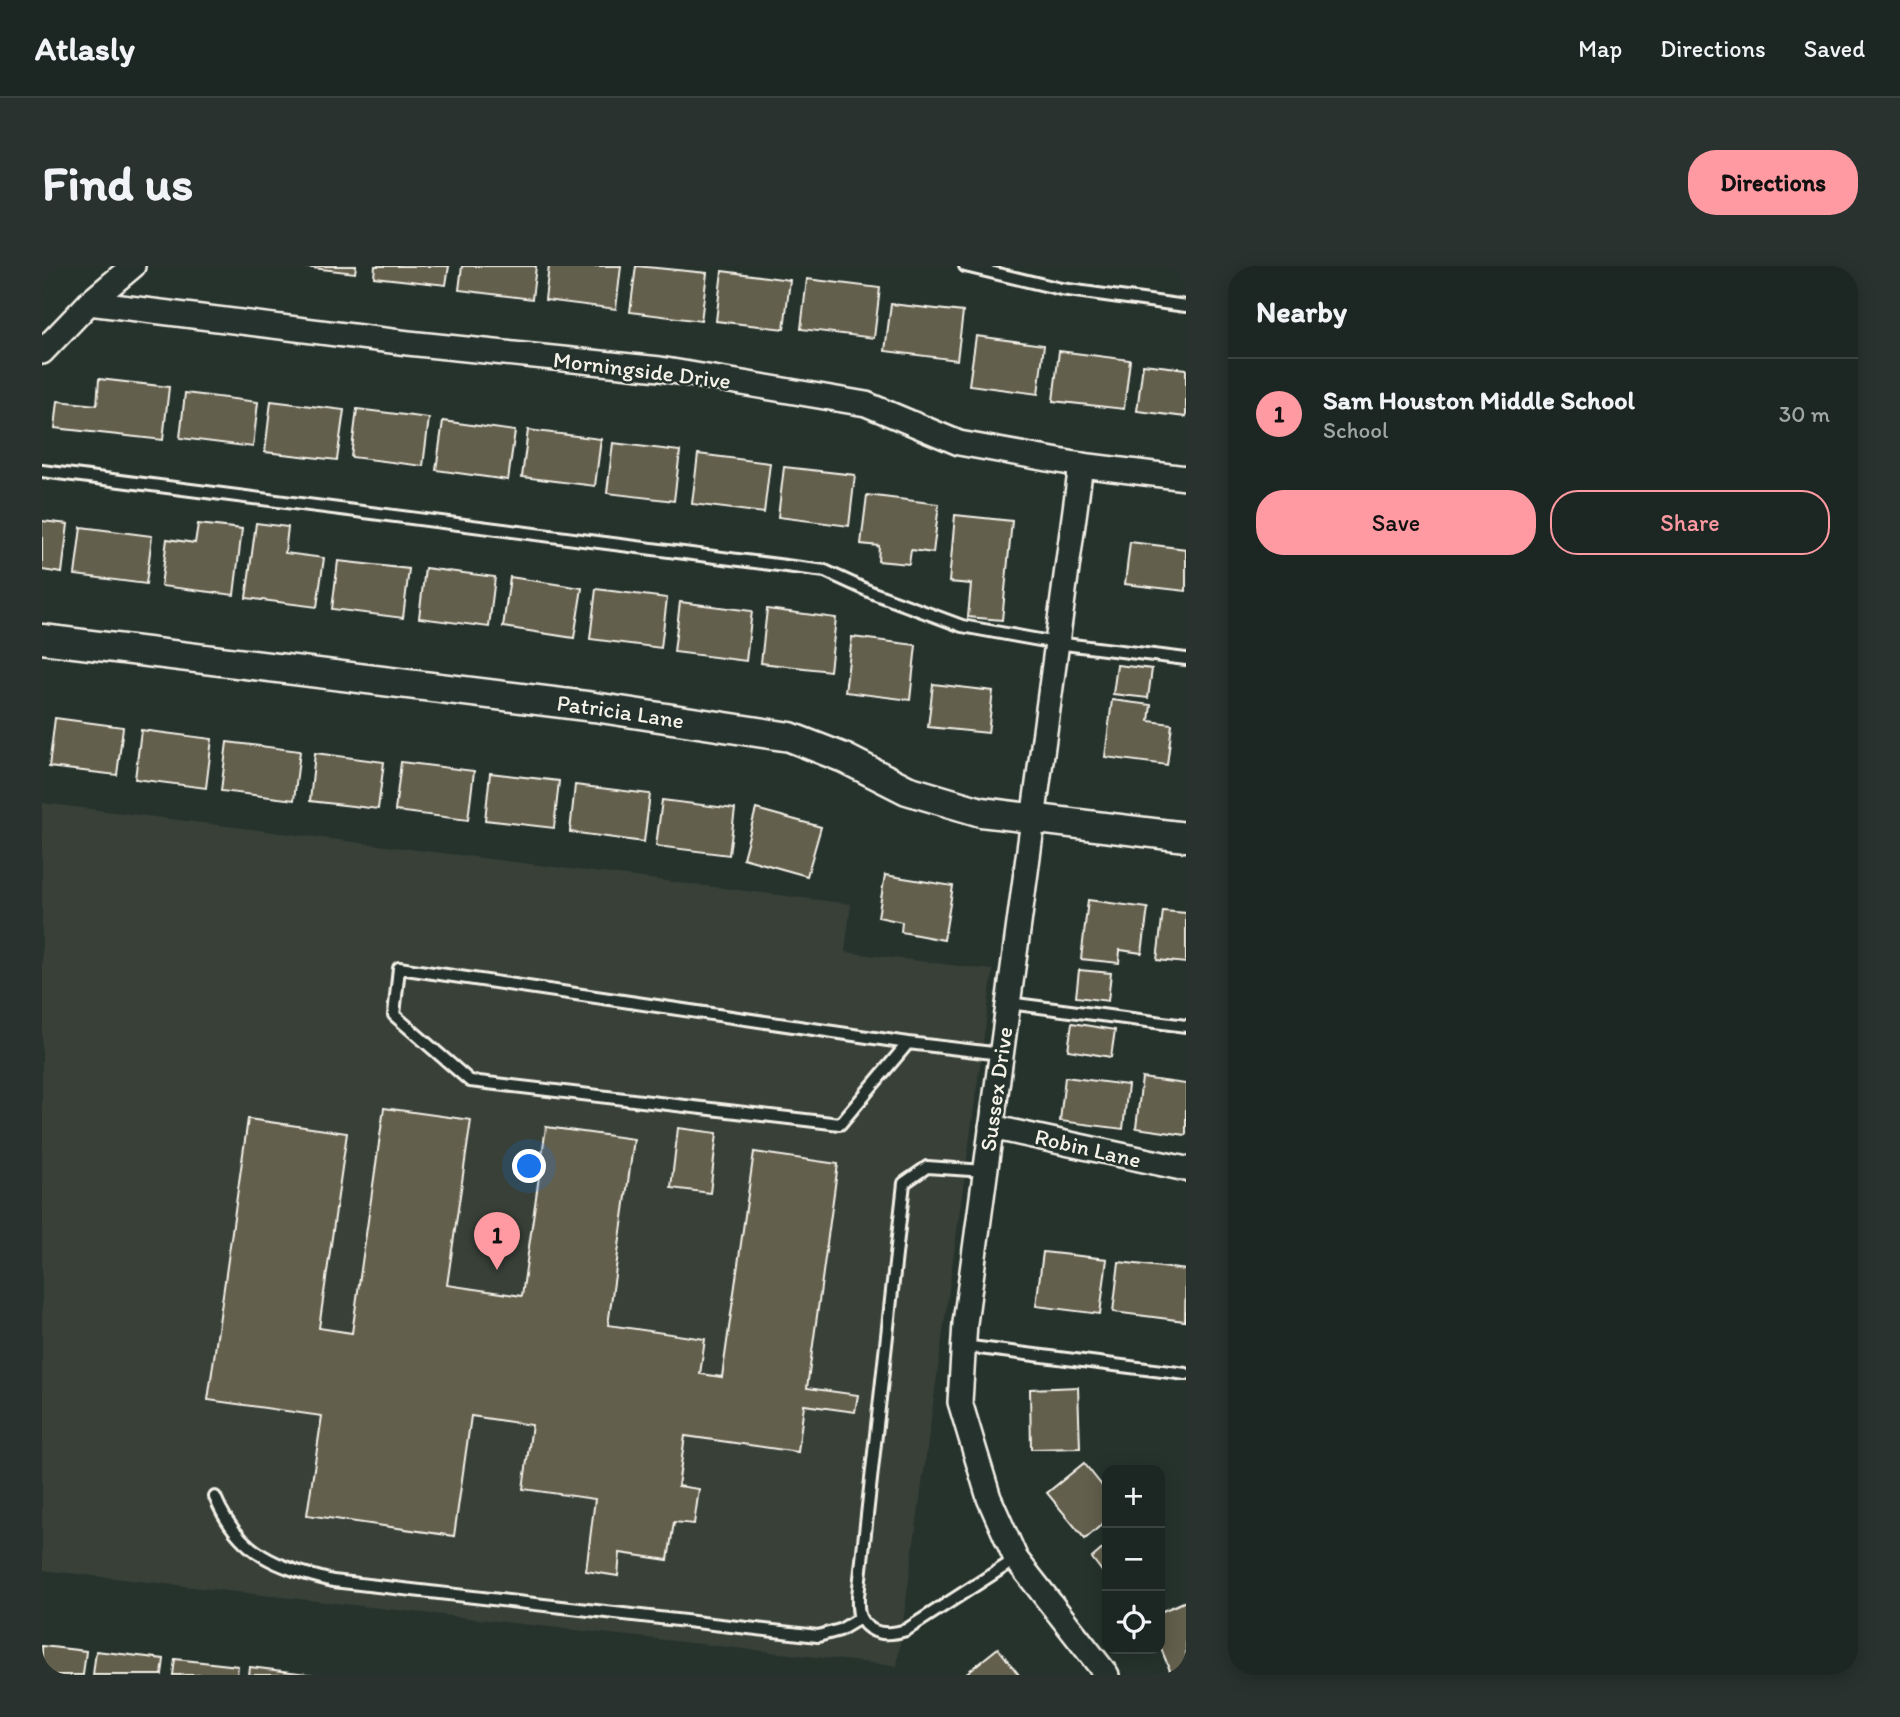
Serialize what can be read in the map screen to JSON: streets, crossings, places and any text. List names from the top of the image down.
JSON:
{
  "streets": {
    "street": [
      "Morningside Drive",
      "Patricia Lane",
      "Sussex Drive",
      "Robin Lane"
    ]
  },
  "crossings": [
    ["Morningside Drive", "Sussex Drive"],
    ["Patricia Lane", "Sussex Drive"],
    ["Sussex Drive", "Robin Lane"]
  ],
  "page": {
    "header": "Atlasly",
    "nav": ["Map", "Directions", "Saved"],
    "buttons": [
      "Directions",
      ["Save", "Share"]
    ],
    "title": "Find us",
    "heading": "Nearby",
    "list": [
      {
        "mark": "1",
        "name": "Sam Houston Middle School",
        "note": "School",
        "value": "30 m"
      }
    ],
    "pins": "1",
    "map_buttons": ["+", "−"]
  }
}
